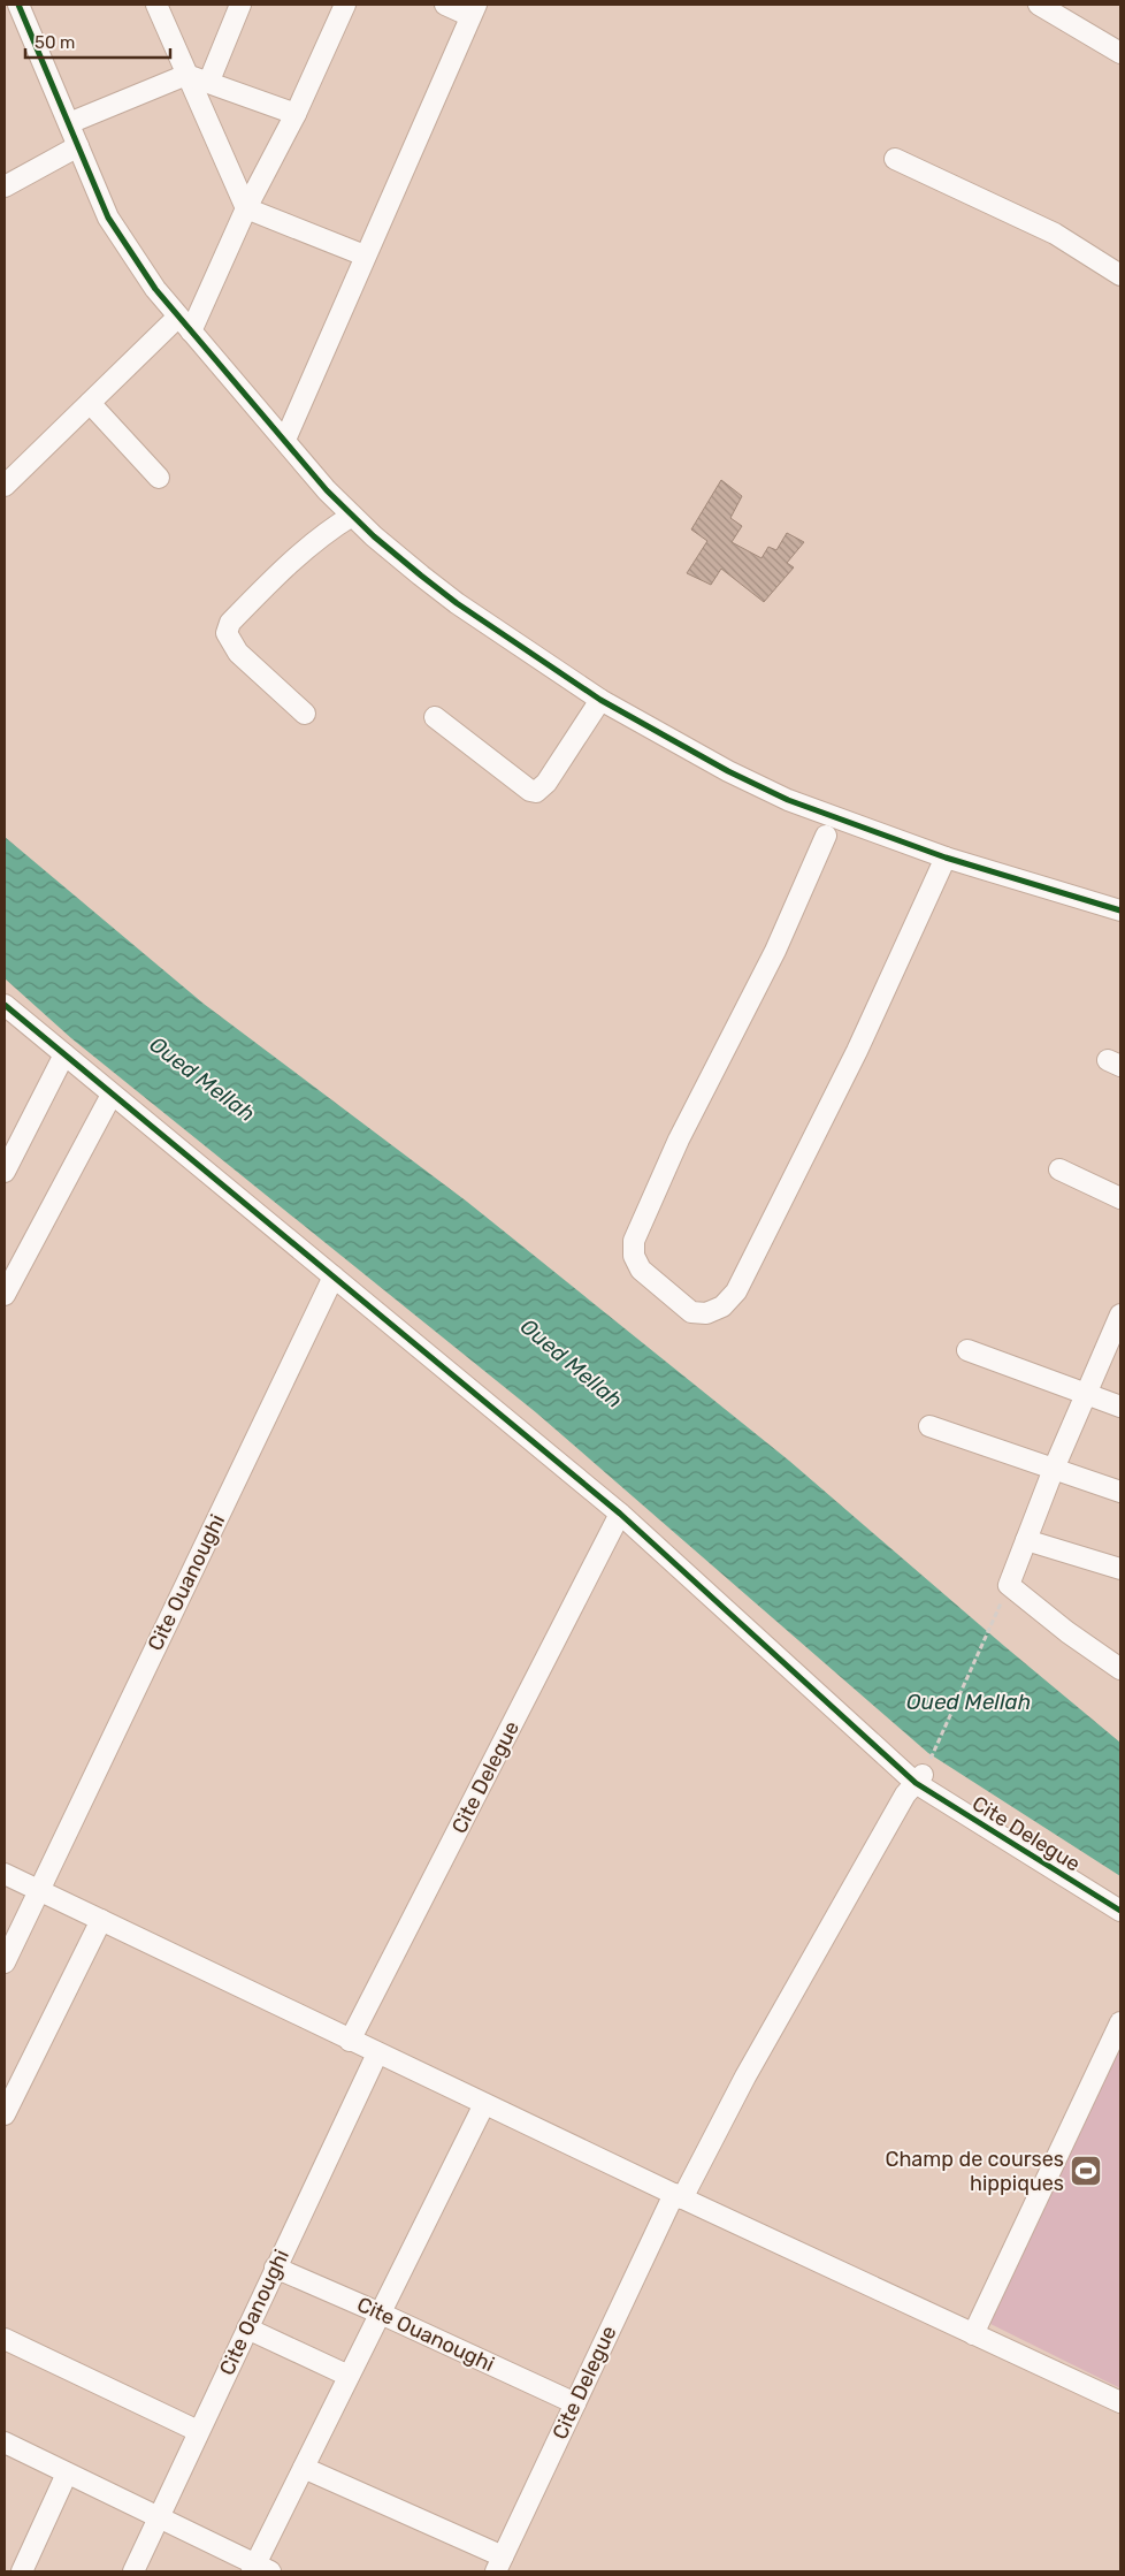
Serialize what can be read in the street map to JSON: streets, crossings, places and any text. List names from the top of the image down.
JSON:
{
  "streets": {
    "street": ["Cite Ouanoughi", "Cite Delegue", "Cite Oanoughi"]
  },
  "crossings": [
    ["Cite Ouanoughi", "Cite Delegue"],
    ["Cite Ouanoughi", "Cite Oanoughi"]
  ],
  "water": ["Oued Mellah"],
  "places": {
    "sports": ["Champ de courses hippiques"]
  },
  "scale_bar": "50 m"
}
